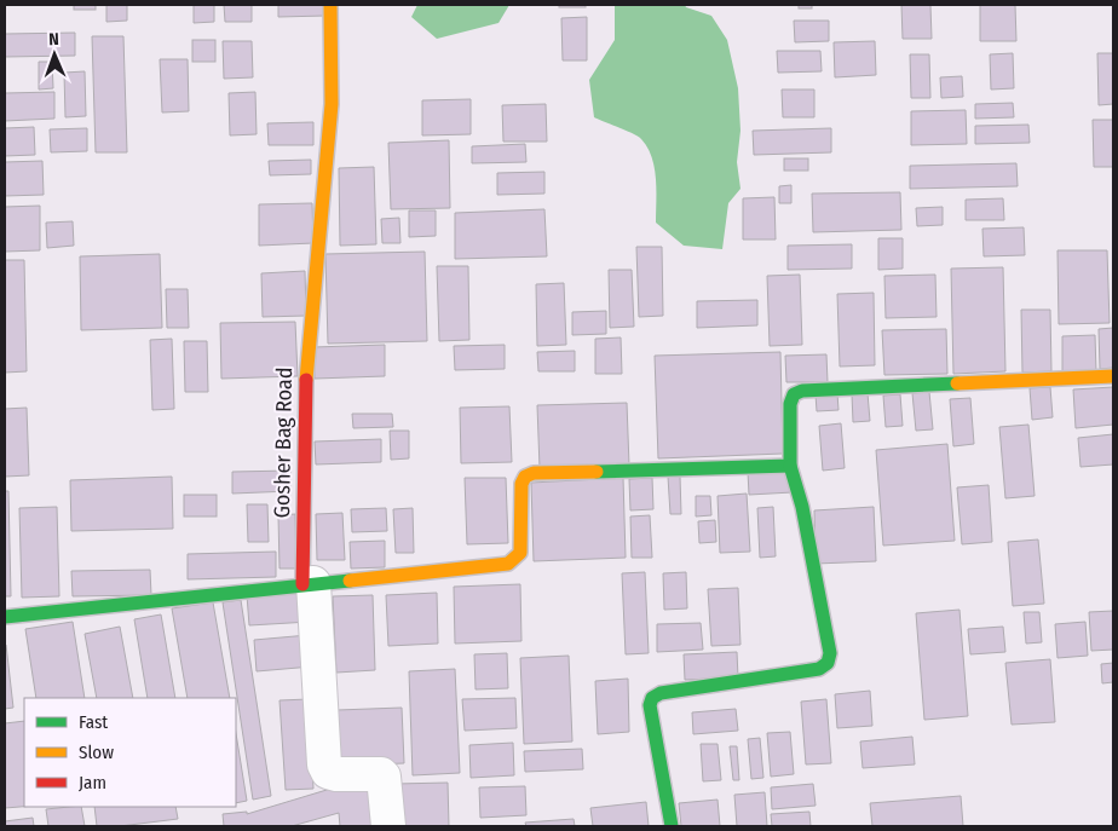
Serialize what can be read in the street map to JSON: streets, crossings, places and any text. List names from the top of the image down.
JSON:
{
  "streets": {
    "street": ["Gosher Bag Road"]
  },
  "legend": ["Fast", "Slow", "Jam"],
  "north": "top"
}
